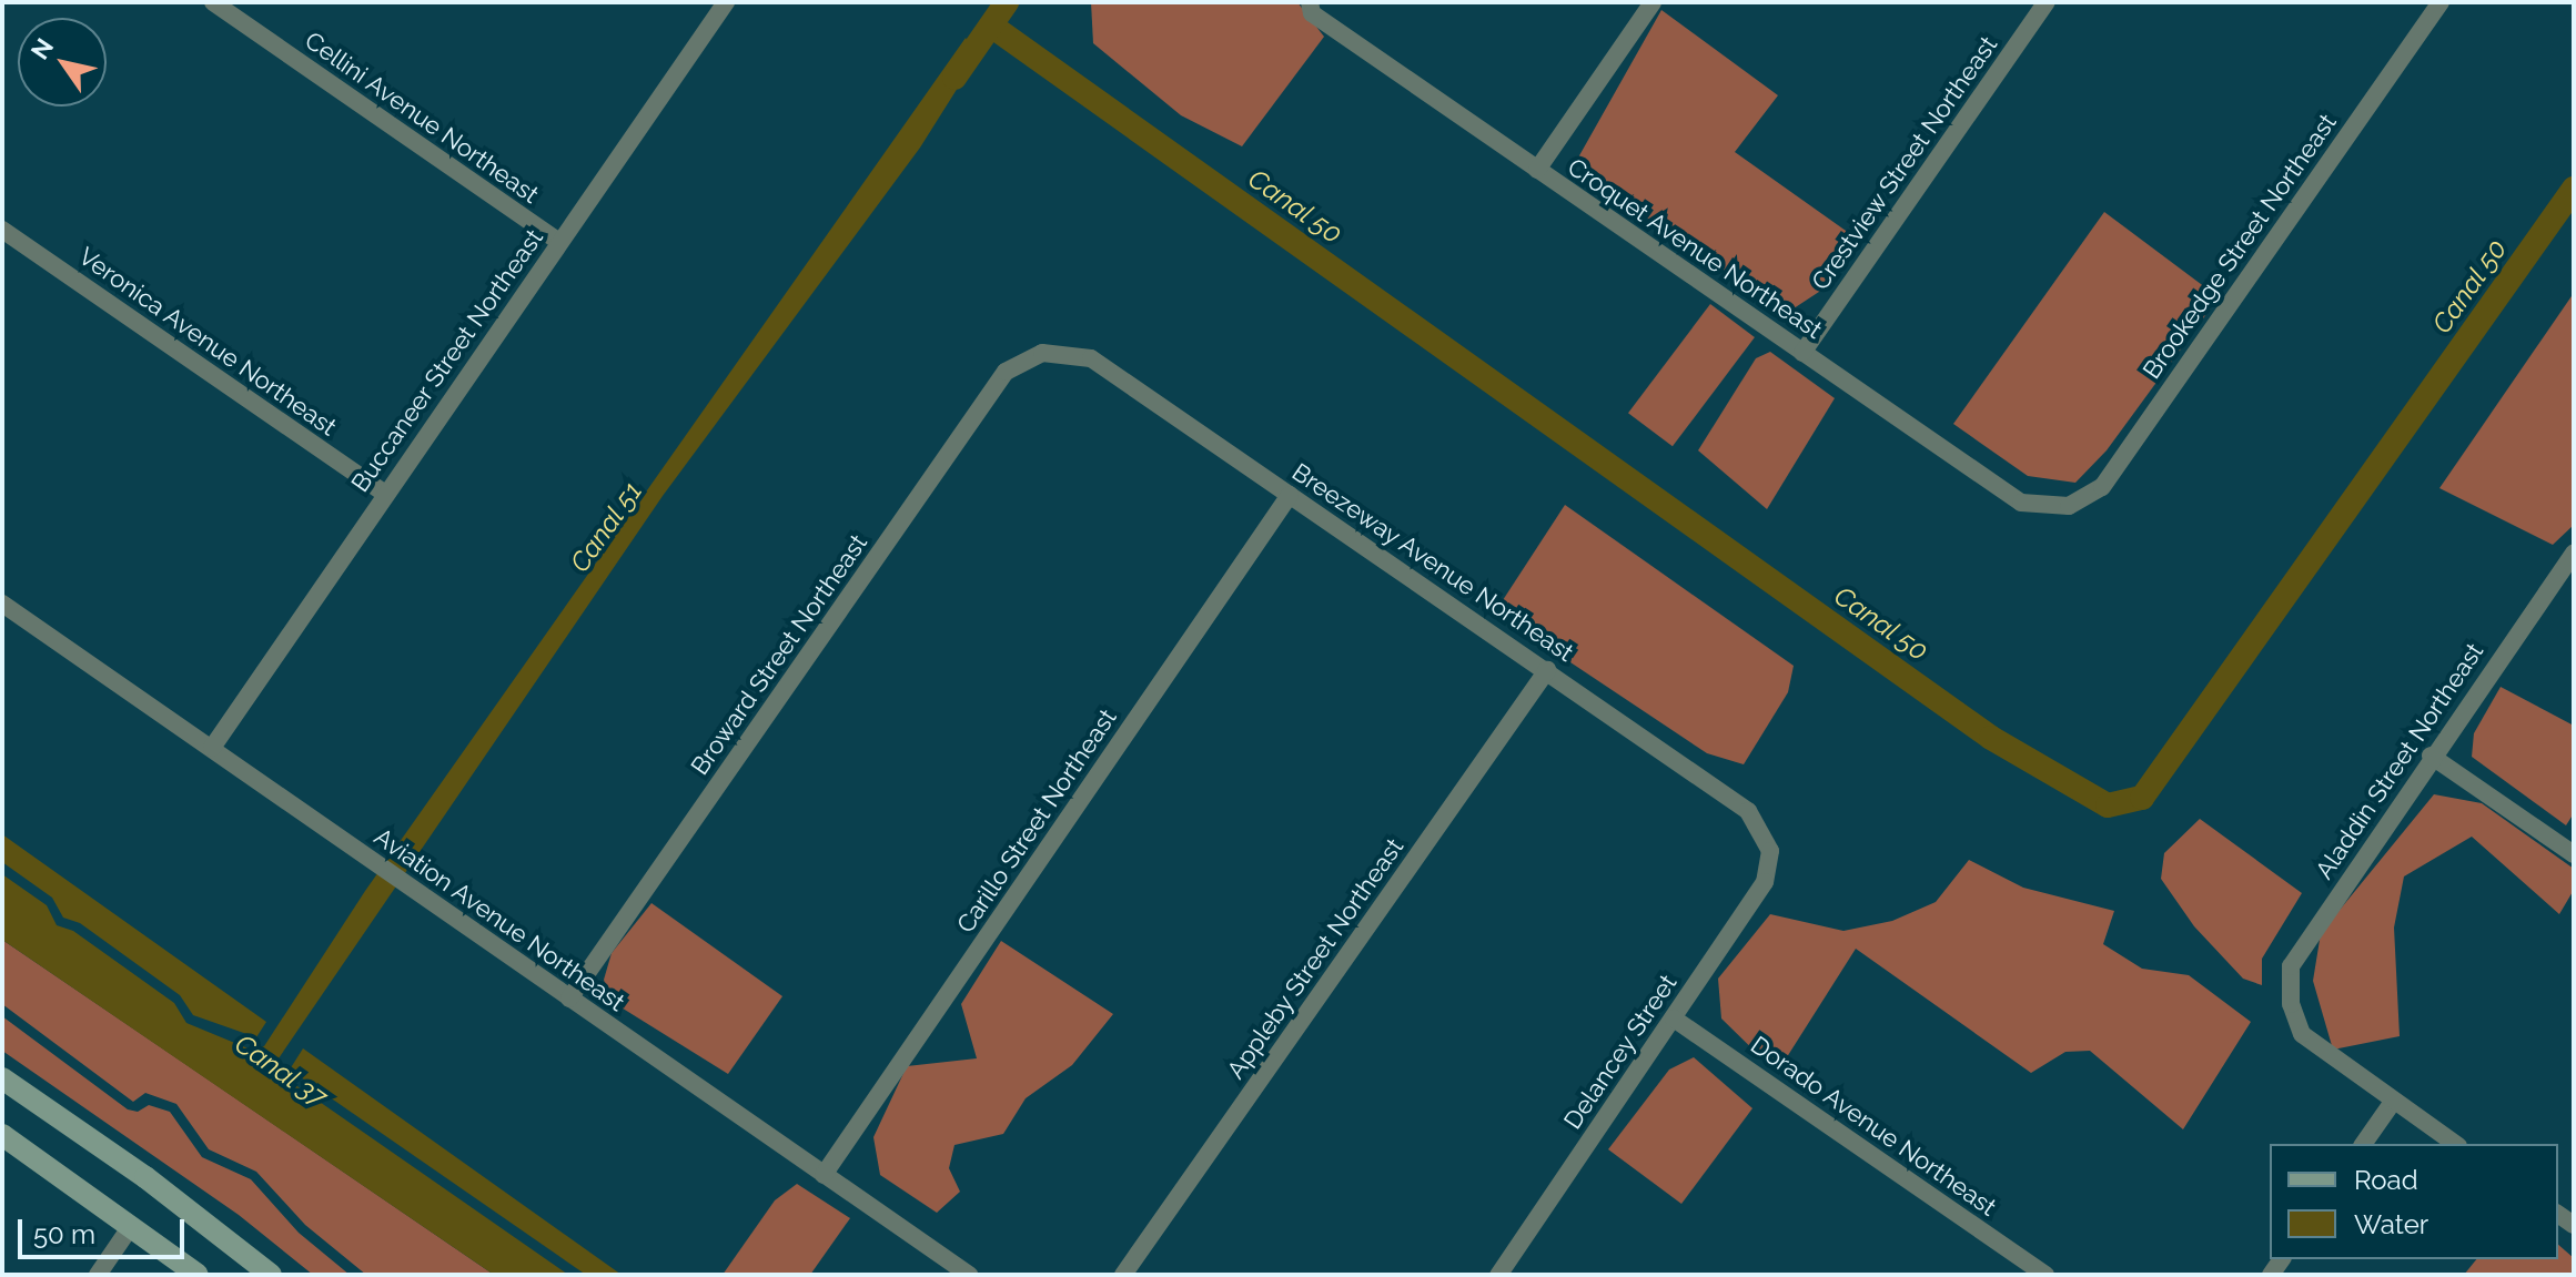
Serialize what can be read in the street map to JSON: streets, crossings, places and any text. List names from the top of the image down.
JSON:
{
  "streets": {
    "street": [
      "Cellini Avenue Northeast",
      "Crestview Street Northeast",
      "Brookedge Street Northeast",
      "Croquet Avenue Northeast",
      "Veronica Avenue Northeast",
      "Buccaneer Street Northeast",
      "Breezeway Avenue Northeast",
      "Broward Street Northeast",
      "Aladdin Street Northeast",
      "Carillo Street Northeast",
      "Aviation Avenue Northeast",
      "Appleby Street Northeast",
      "Delancey Street",
      "Dorado Avenue Northeast"
    ]
  },
  "crossings": [
    ["Cellini Avenue Northeast", "Buccaneer Street Northeast"],
    ["Crestview Street Northeast", "Croquet Avenue Northeast"],
    ["Brookedge Street Northeast", "Croquet Avenue Northeast"],
    ["Veronica Avenue Northeast", "Buccaneer Street Northeast"],
    ["Buccaneer Street Northeast", "Aviation Avenue Northeast"],
    ["Breezeway Avenue Northeast", "Broward Street Northeast"],
    ["Breezeway Avenue Northeast", "Carillo Street Northeast"],
    ["Breezeway Avenue Northeast", "Appleby Street Northeast"],
    ["Breezeway Avenue Northeast", "Delancey Street"],
    ["Broward Street Northeast", "Aviation Avenue Northeast"],
    ["Carillo Street Northeast", "Aviation Avenue Northeast"],
    ["Delancey Street", "Dorado Avenue Northeast"]
  ],
  "water": ["Canal 50", "Canal 51", "Canal 37"],
  "legend": ["Road", "Water"],
  "scale_bar": "50 m",
  "north": "top left"
}
